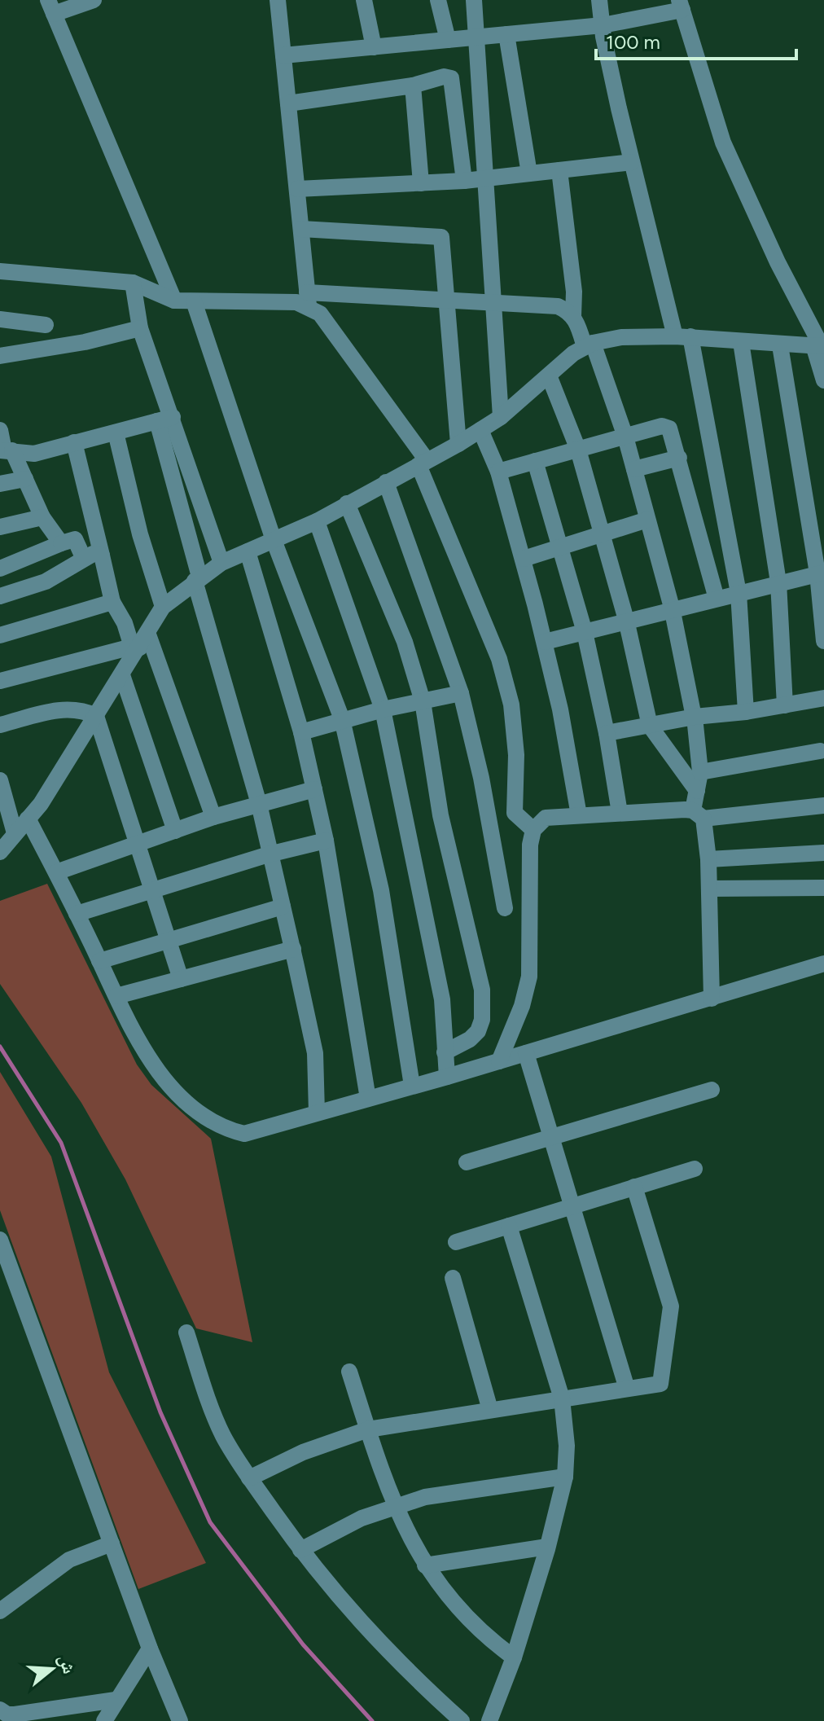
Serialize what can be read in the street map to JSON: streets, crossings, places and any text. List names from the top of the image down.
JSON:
{
  "scale_bar": "100 m",
  "north": "right"
}
